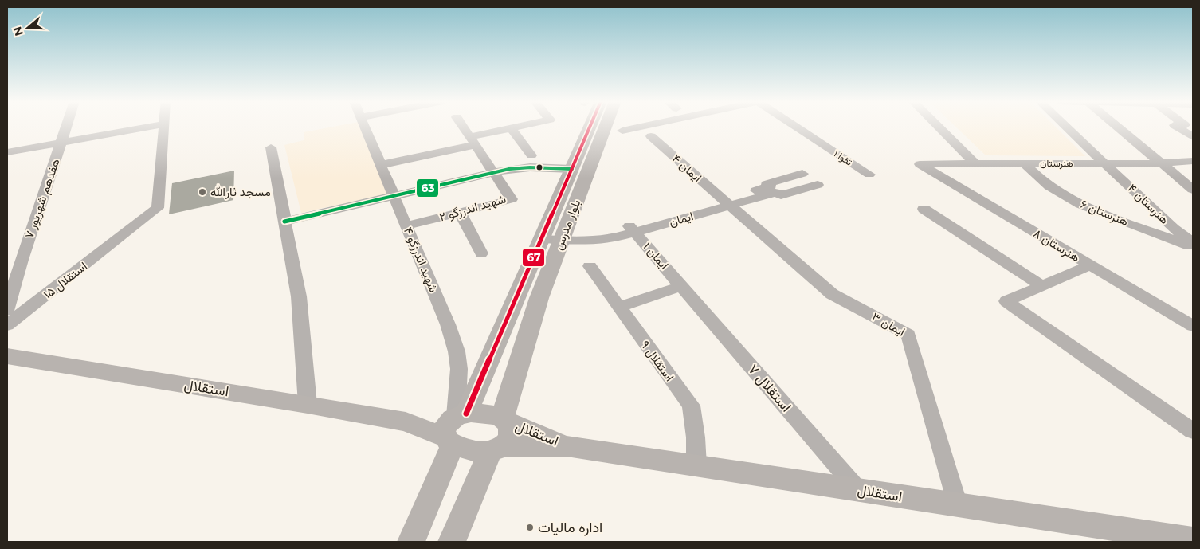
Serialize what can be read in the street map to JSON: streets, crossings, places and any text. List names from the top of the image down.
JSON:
{
  "streets": {
    "main road": ["بلوار مدرس", "استقلال"],
    "street": [
      "تقوا ۱",
      "هنرستان",
      "ایمان ۴",
      "هفدهم شهریور ۷",
      "هنرستان ۴",
      "شهید اندرزگو ۲",
      "هنرستان ۶",
      "ایمان",
      "هنرستان ۸",
      "ایمان ۱",
      "شهید اندرزگو ۴",
      "استقلال ۱۵",
      "ایمان ۳",
      "استقلال ۹",
      "استقلال ۷"
    ]
  },
  "crossings": [
    ["هنرستان", "هنرستان ۴"],
    ["هنرستان", "هنرستان ۶"],
    ["هنرستان", "هنرستان ۸"],
    ["ایمان ۴", "ایمان"],
    ["ایمان ۴", "ایمان ۳"],
    ["شهید اندرزگو ۲", "شهید اندرزگو ۴"],
    ["ایمان", "بلوار مدرس"],
    ["ایمان", "ایمان ۱"],
    ["ایمان", "ایمان ۳"],
    ["بلوار مدرس", "شهید اندرزگو ۴"],
    ["بلوار مدرس", "استقلال"],
    ["ایمان ۱", "استقلال ۷"],
    ["شهید اندرزگو ۴", "استقلال"],
    ["ایمان ۳", "استقلال"],
    ["استقلال ۹", "استقلال"],
    ["استقلال", "استقلال ۷"]
  ],
  "places": ["مسجد ثارالله", "اداره مالیات"],
  "lines": ["transit line 67", "transit line 63"],
  "north": "left"
}
